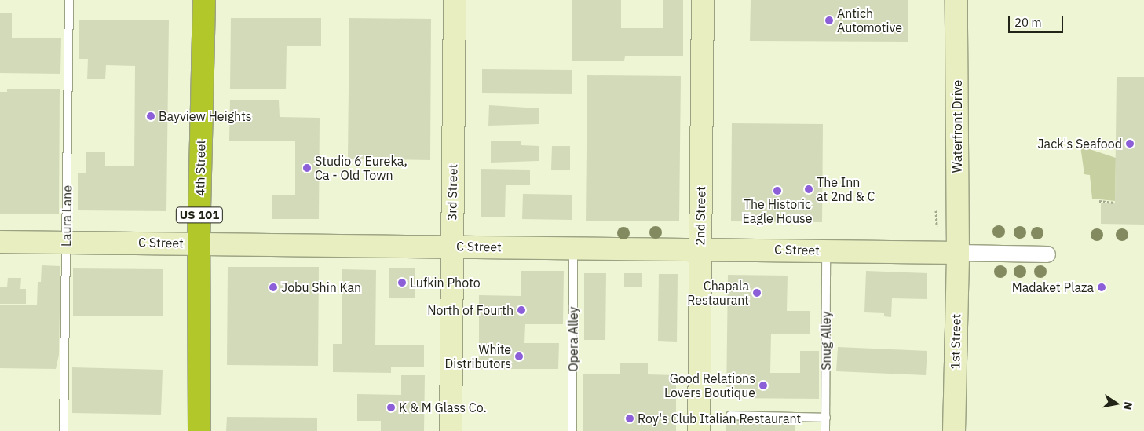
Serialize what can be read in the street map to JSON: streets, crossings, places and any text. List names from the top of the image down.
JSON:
{
  "streets": {
    "highway": ["4th Street", "US 101"],
    "street": [
      "Waterfront Drive",
      "3rd Street",
      "2nd Street",
      "C Street",
      "1st Street"
    ],
    "lane": ["Laura Lane", "Opera Alley", "Snug Alley"]
  },
  "crossings": [
    ["Waterfront Drive", "C Street"],
    ["Waterfront Drive", "1st Street"],
    ["4th Street", "C Street"],
    ["3rd Street", "C Street"],
    ["Laura Lane", "C Street"],
    ["2nd Street", "C Street"],
    ["C Street", "Opera Alley"],
    ["C Street", "Snug Alley"],
    ["C Street", "1st Street"]
  ],
  "places": [
    "Antich Automotive",
    "Bayview Heights",
    "Jack's Seafood",
    "Studio 6 Eureka, Ca - Old Town",
    "The Inn at 2nd & C",
    "The Historic Eagle House",
    "Lufkin Photo",
    "Jobu Shin Kan",
    "Madaket Plaza",
    "Chapala Restaurant",
    "North of Fourth",
    "White Distributors",
    "Good Relations Lovers Boutique",
    "K & M Glass Co.",
    "Roy's Club Italian Restaurant"
  ],
  "scale_bar": "20 m",
  "north": "right"
}
